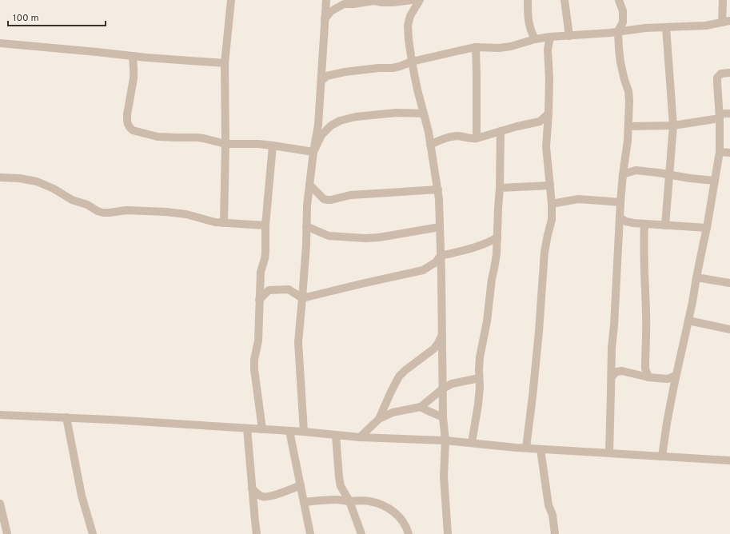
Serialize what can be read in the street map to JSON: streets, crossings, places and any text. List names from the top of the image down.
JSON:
{
  "scale_bar": "100 m"
}
